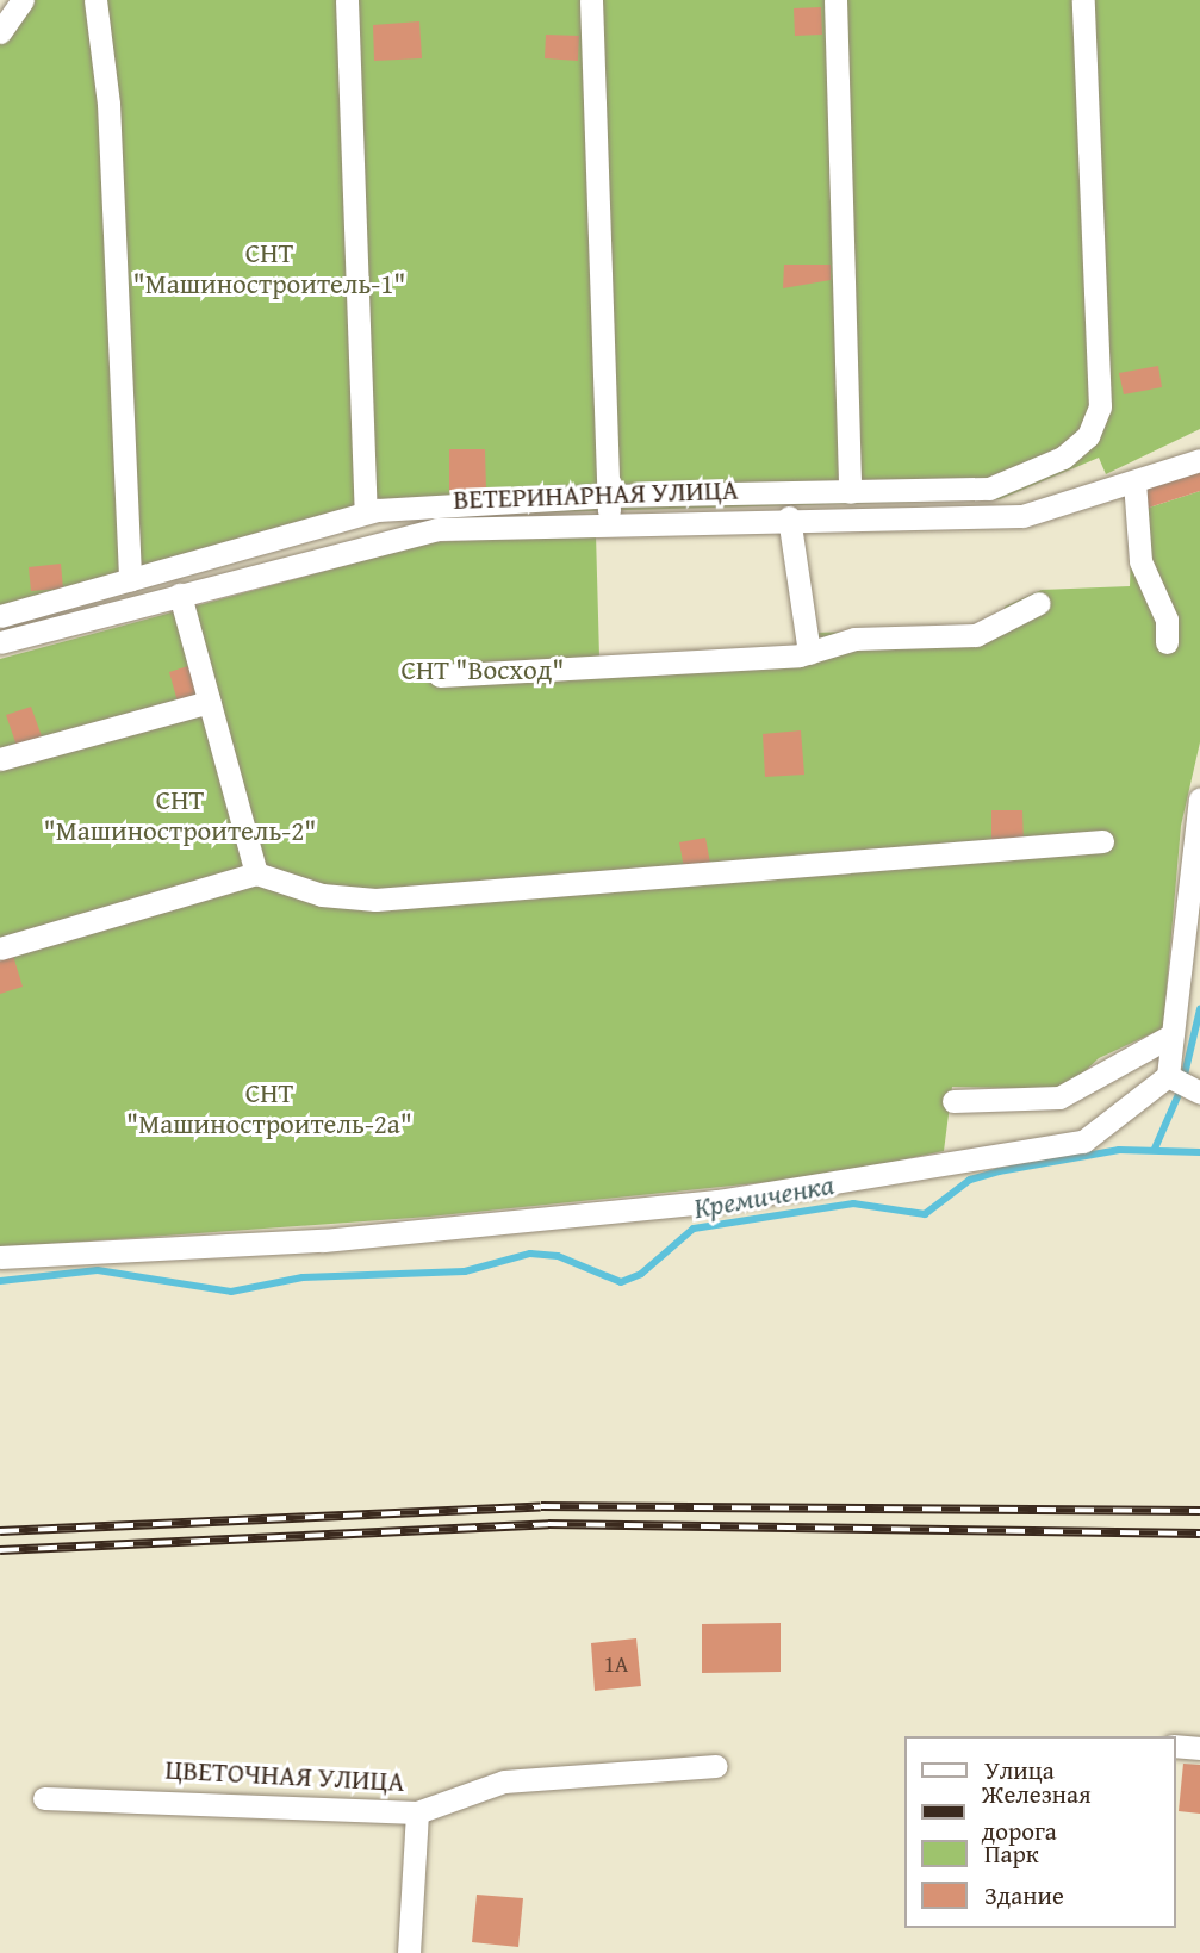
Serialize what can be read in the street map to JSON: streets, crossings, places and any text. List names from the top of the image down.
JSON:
{
  "streets": {
    "street": ["ВЕТЕРИНАРНАЯ УЛИЦА", "ЦВЕТОЧНАЯ УЛИЦА"]
  },
  "water": ["Кремиченка"],
  "parks": [
    "СНТ \"Машиностроитель-1\"",
    "СНТ \"Восход\"",
    "СНТ \"Машиностроитель-2\"",
    "СНТ \"Машиностроитель-2а\""
  ],
  "house_numbers": ["1А"],
  "legend": [
    "Улица",
    "Железная дорога",
    "Парк",
    "Здание"
  ]
}
